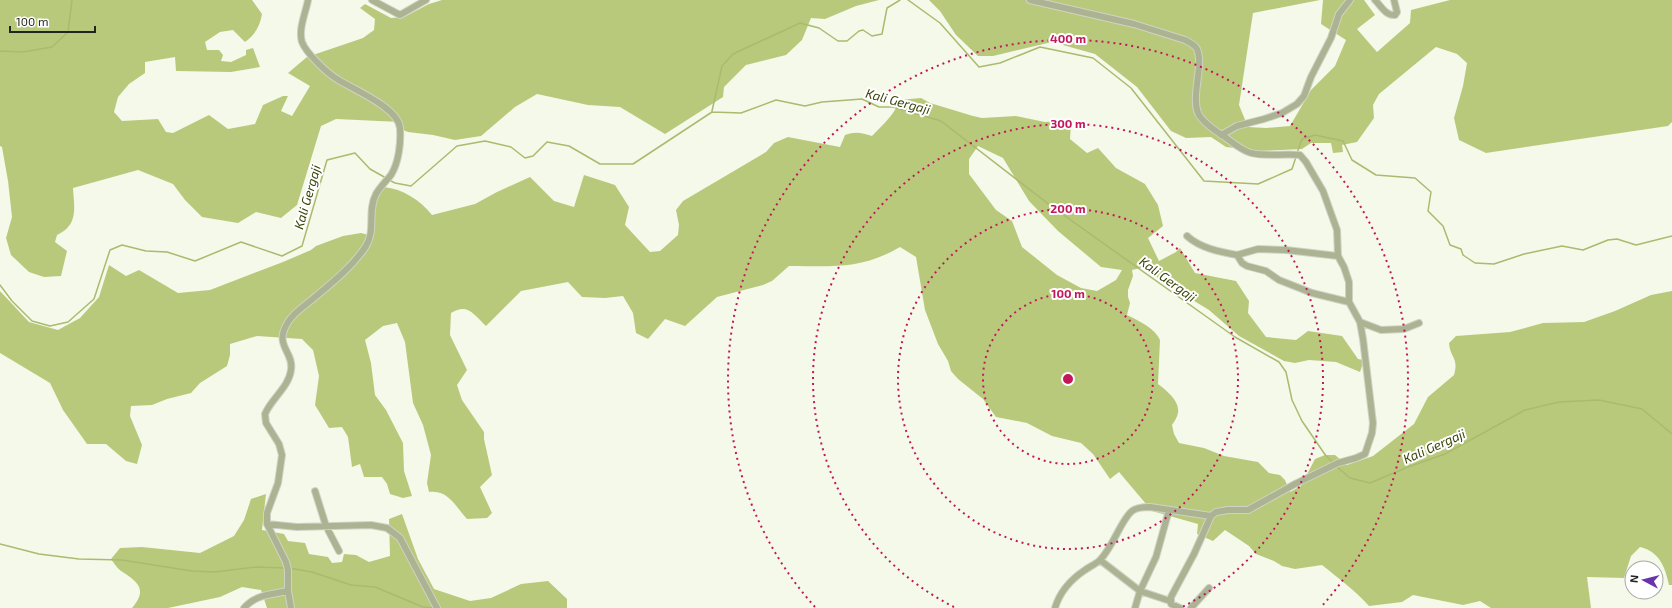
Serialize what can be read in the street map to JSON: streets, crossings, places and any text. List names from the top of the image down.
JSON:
{
  "water": ["Kali Gergaji"],
  "scale_bar": "100 m",
  "north": "left",
  "rings": [
    "400 m",
    "300 m",
    "200 m",
    "100 m"
  ]
}
